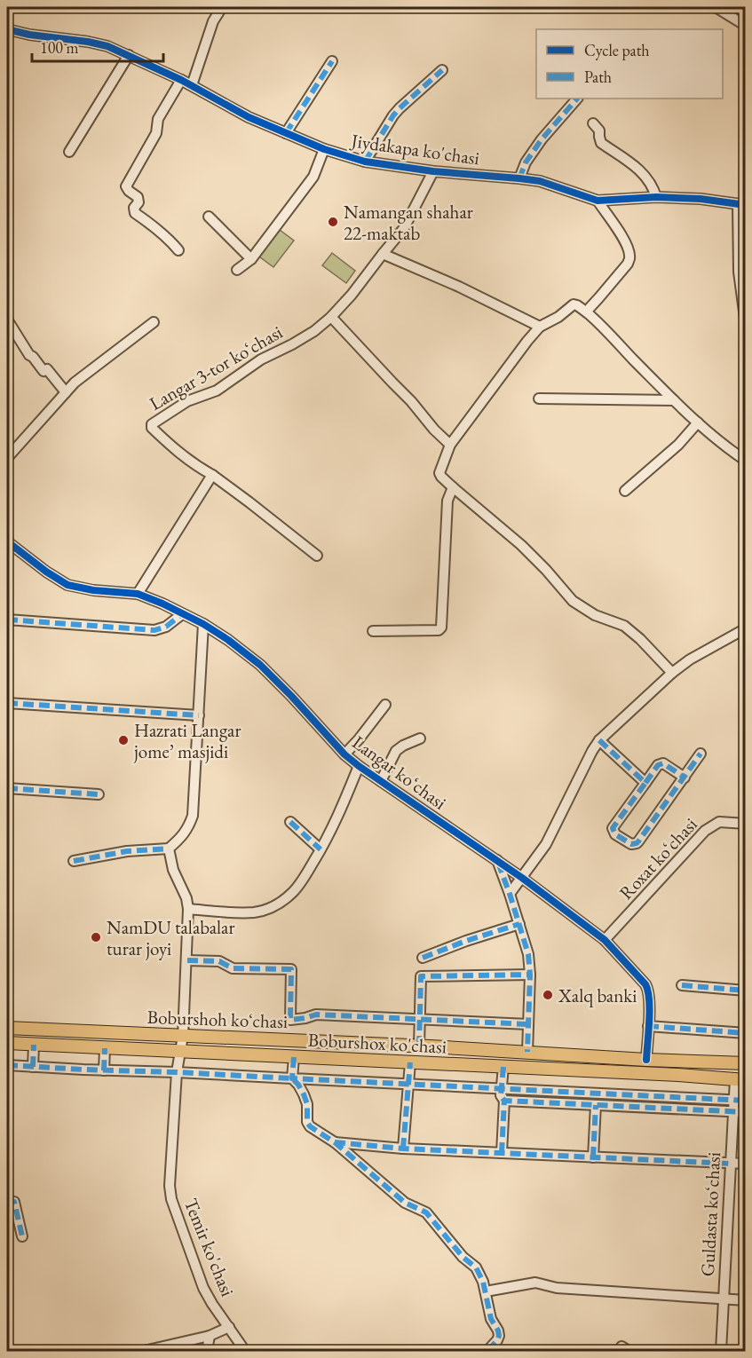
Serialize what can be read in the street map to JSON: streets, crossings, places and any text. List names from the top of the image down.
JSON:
{
  "streets": {
    "main road": ["Boburshoh koʻchasi", "Boburshox ko'chasi"],
    "street": [
      "Jiydakapa ko'chasi",
      "Langar 3-tor koʻchasi",
      "Langar koʻchasi",
      "Roxat koʻchasi",
      "Guldasta koʻchasi",
      "Temir ko'chasi"
    ]
  },
  "crossings": [
    ["Jiydakapa ko'chasi", "Langar 3-tor koʻchasi"],
    ["Langar koʻchasi", "Roxat koʻchasi"],
    ["Langar koʻchasi", "Boburshoh koʻchasi"],
    ["Boburshoh koʻchasi", "Temir ko'chasi"],
    ["Boburshox ko'chasi", "Guldasta koʻchasi"],
    ["Boburshox ko'chasi", "Temir ko'chasi"]
  ],
  "places": [
    "Namangan shahar 22-maktab",
    "Hazrati Langar jome’ masjidi",
    "NamDU talabalar turar joyi",
    "Xalq banki"
  ],
  "legend": ["Cycle path", "Path"],
  "scale_bar": "100 m"
}
